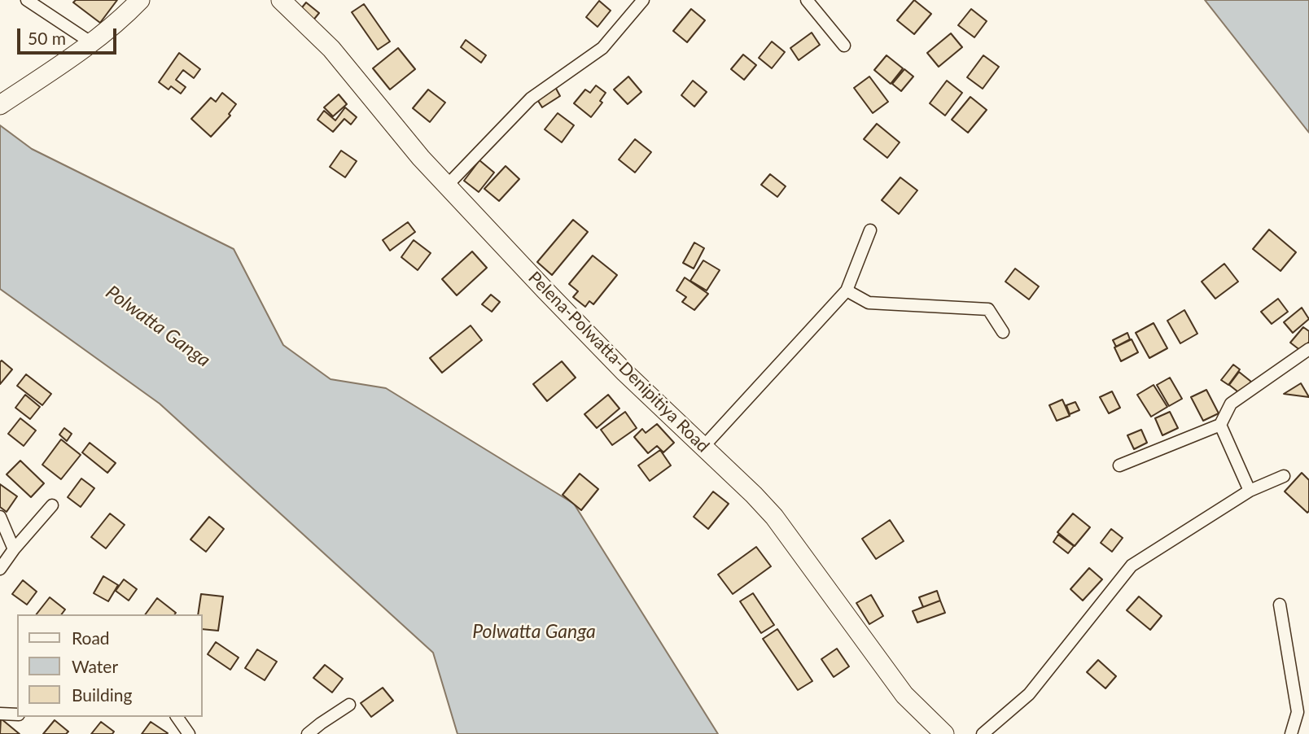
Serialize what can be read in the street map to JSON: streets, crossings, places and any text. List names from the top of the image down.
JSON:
{
  "streets": {
    "main road": ["Pelena-Polwatta-Denipitiya Road"]
  },
  "water": ["Polwatta Ganga"],
  "legend": ["Road", "Water", "Building"],
  "scale_bar": "50 m"
}
